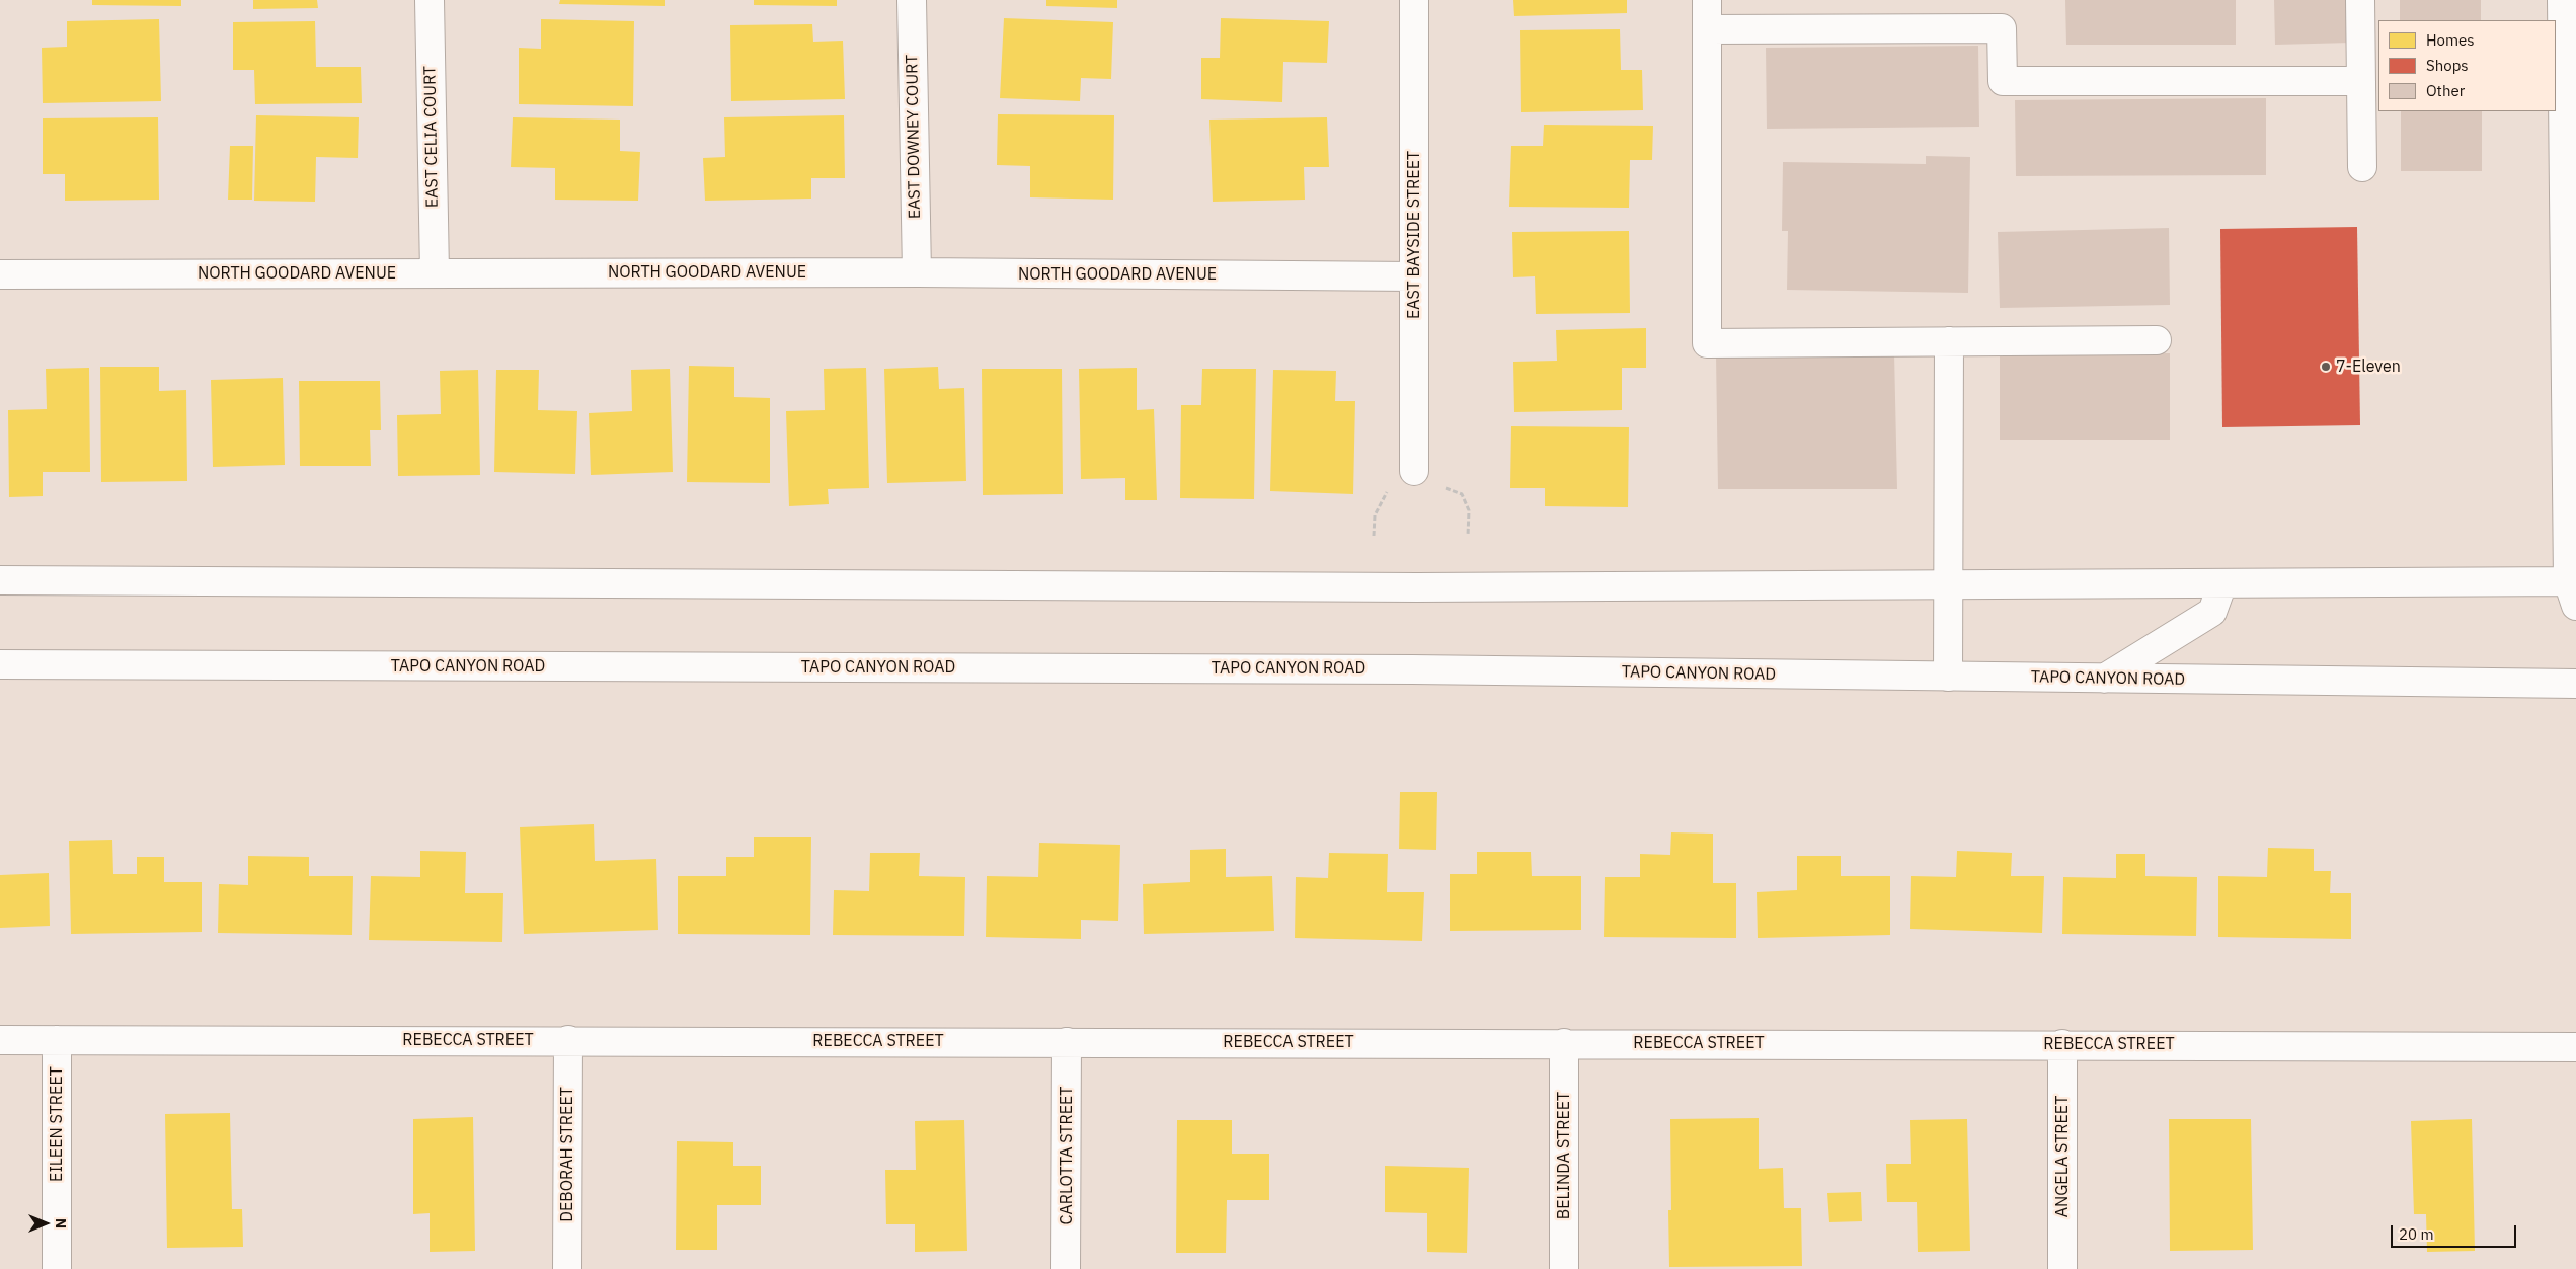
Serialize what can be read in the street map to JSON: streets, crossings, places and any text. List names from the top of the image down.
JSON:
{
  "streets": {
    "street": [
      "EAST CELIA COURT",
      "EAST DOWNEY COURT",
      "EAST BAYSIDE STREET",
      "NORTH GOODARD AVENUE",
      "TAPO CANYON ROAD",
      "REBECCA STREET",
      "EILEEN STREET",
      "DEBORAH STREET",
      "CARLOTTA STREET",
      "BELINDA STREET",
      "ANGELA STREET"
    ]
  },
  "crossings": [
    ["EAST CELIA COURT", "NORTH GOODARD AVENUE"],
    ["EAST DOWNEY COURT", "NORTH GOODARD AVENUE"],
    ["EAST BAYSIDE STREET", "NORTH GOODARD AVENUE"],
    ["REBECCA STREET", "EILEEN STREET"],
    ["REBECCA STREET", "DEBORAH STREET"],
    ["REBECCA STREET", "CARLOTTA STREET"],
    ["REBECCA STREET", "BELINDA STREET"],
    ["REBECCA STREET", "ANGELA STREET"]
  ],
  "places": ["7-Eleven"],
  "legend": ["Homes", "Shops", "Other"],
  "scale_bar": "20 m",
  "north": "right"
}
